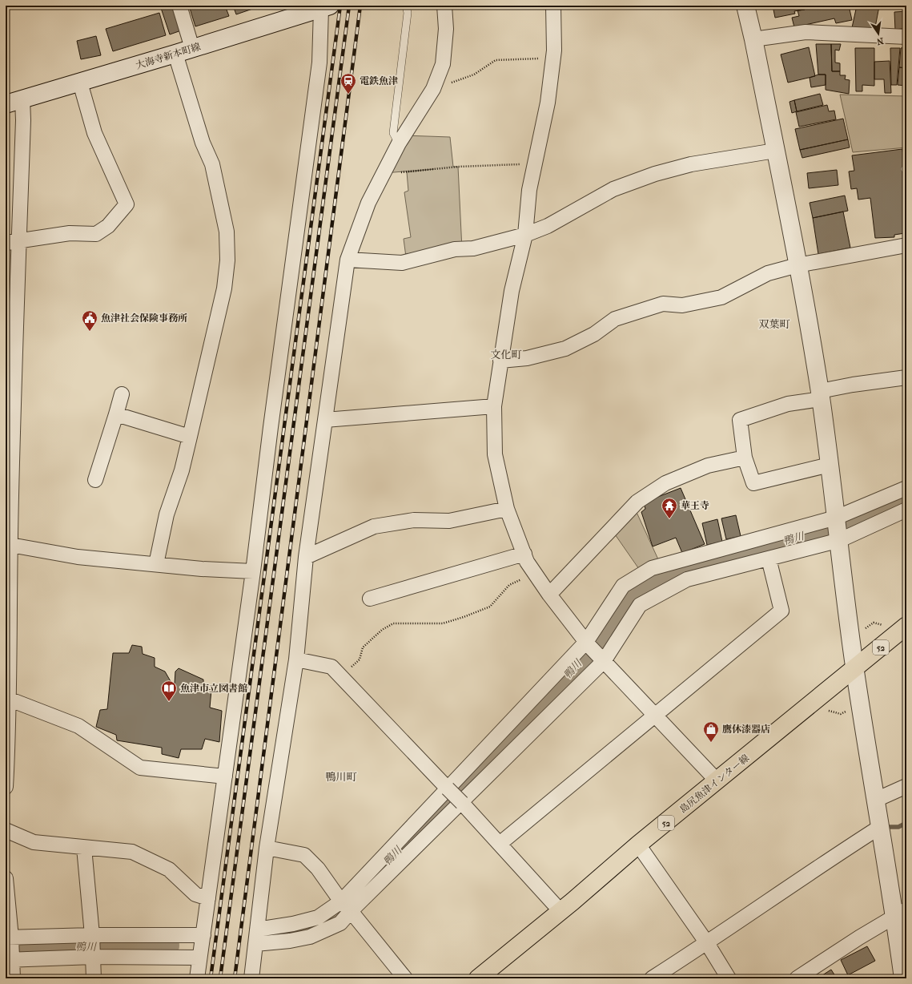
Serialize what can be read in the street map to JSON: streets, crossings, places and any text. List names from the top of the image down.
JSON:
{
  "streets": {
    "main road": ["52", "島尻魚津インター線"],
    "street": ["大海寺新本町線"]
  },
  "districts": ["双葉町", "文化町", "鴨川町"],
  "water": ["鴨川"],
  "places": {
    "station": ["電鉄魚津"],
    "public building": ["魚津社会保険事務所"],
    "temple": ["華王寺"],
    "library": ["魚津市立図書館"],
    "shop": ["鷹休漆器店"]
  },
  "north": "bottom"
}
